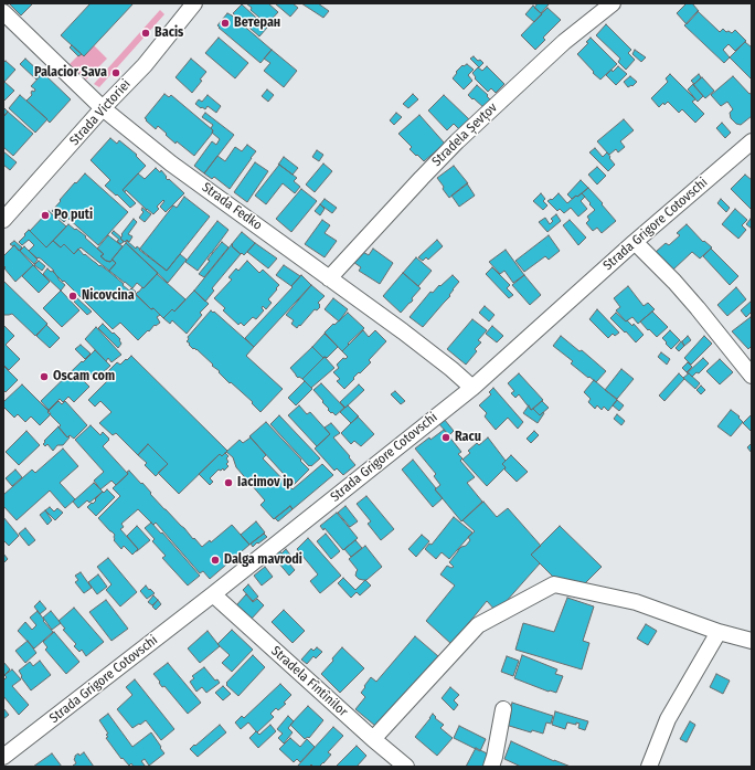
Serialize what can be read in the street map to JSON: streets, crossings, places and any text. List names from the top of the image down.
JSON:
{
  "streets": {
    "street": [
      "Strada Victoriei",
      "Stradela Șevțov",
      "Strada Fedko",
      "Strada Grigore Cotovschi",
      "Stradela Fîntînilor"
    ]
  },
  "crossings": [
    ["Strada Victoriei", "Strada Fedko"],
    ["Stradela Șevțov", "Strada Fedko"],
    ["Strada Fedko", "Strada Grigore Cotovschi"],
    ["Strada Grigore Cotovschi", "Stradela Fîntînilor"]
  ],
  "places": [
    "Ветеран",
    "Bacis",
    "Palacior Sava",
    "Po puti",
    "Nicovcina",
    "Oscam com",
    "Racu",
    "Iacimov ip",
    "Dalga mavrodi"
  ]
}
